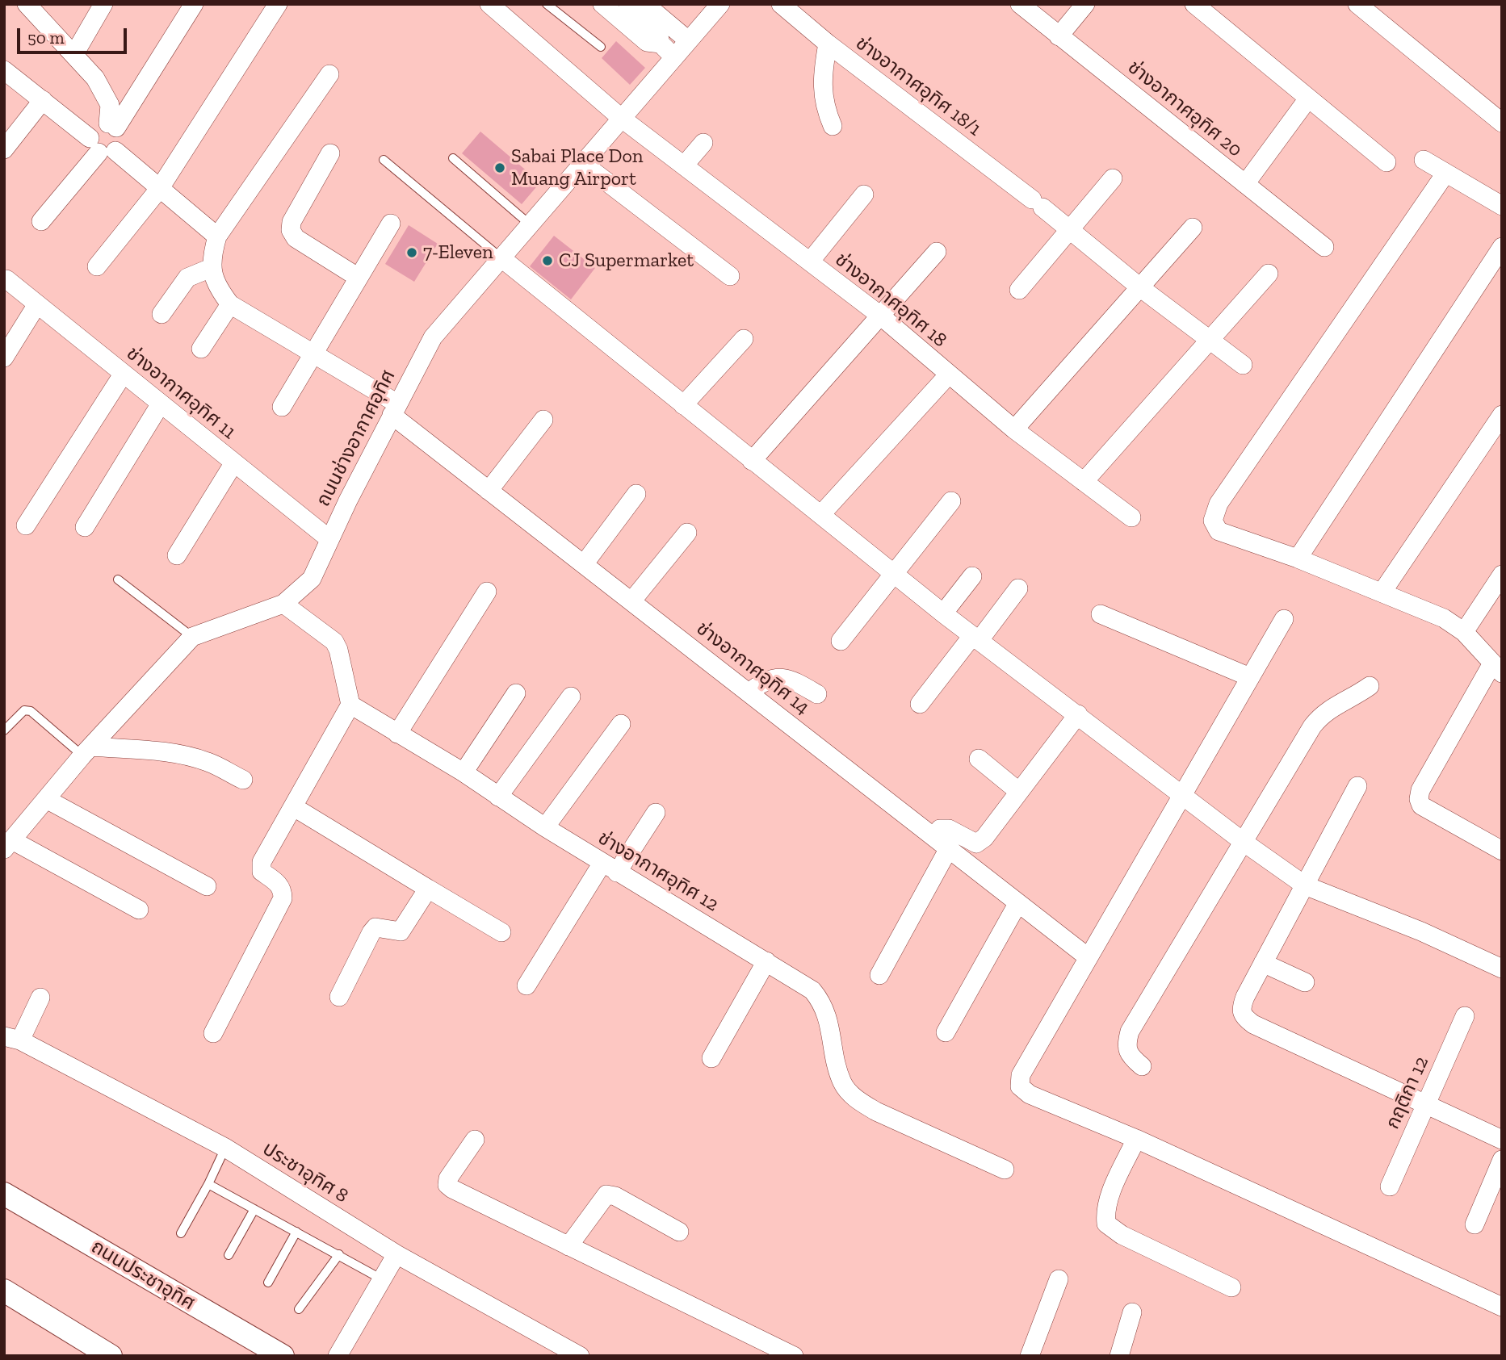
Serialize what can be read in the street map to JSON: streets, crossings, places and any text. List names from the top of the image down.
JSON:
{
  "streets": {
    "street": [
      "ช่างอากาศอุทิศ 18/1",
      "ช่างอากาศอุทิศ 20",
      "ช่างอากาศอุทิศ 18",
      "ช่างอากาศอุทิศ 11",
      "ถนนช่างอากาศอุทิศ",
      "ช่างอากาศอุทิศ 14",
      "ช่างอากาศอุทิศ 12",
      "กฤติกา 12",
      "ประชาอุทิศ 8",
      "ถนนประชาอุทิศ"
    ]
  },
  "crossings": [
    ["ช่างอากาศอุทิศ 18", "ถนนช่างอากาศอุทิศ"],
    ["ช่างอากาศอุทิศ 11", "ถนนช่างอากาศอุทิศ"],
    ["ถนนช่างอากาศอุทิศ", "ช่างอากาศอุทิศ 14"]
  ],
  "places": ["Sabai Place Don Muang Airport", "7-Eleven", "CJ Supermarket"],
  "scale_bar": "50 m"
}
